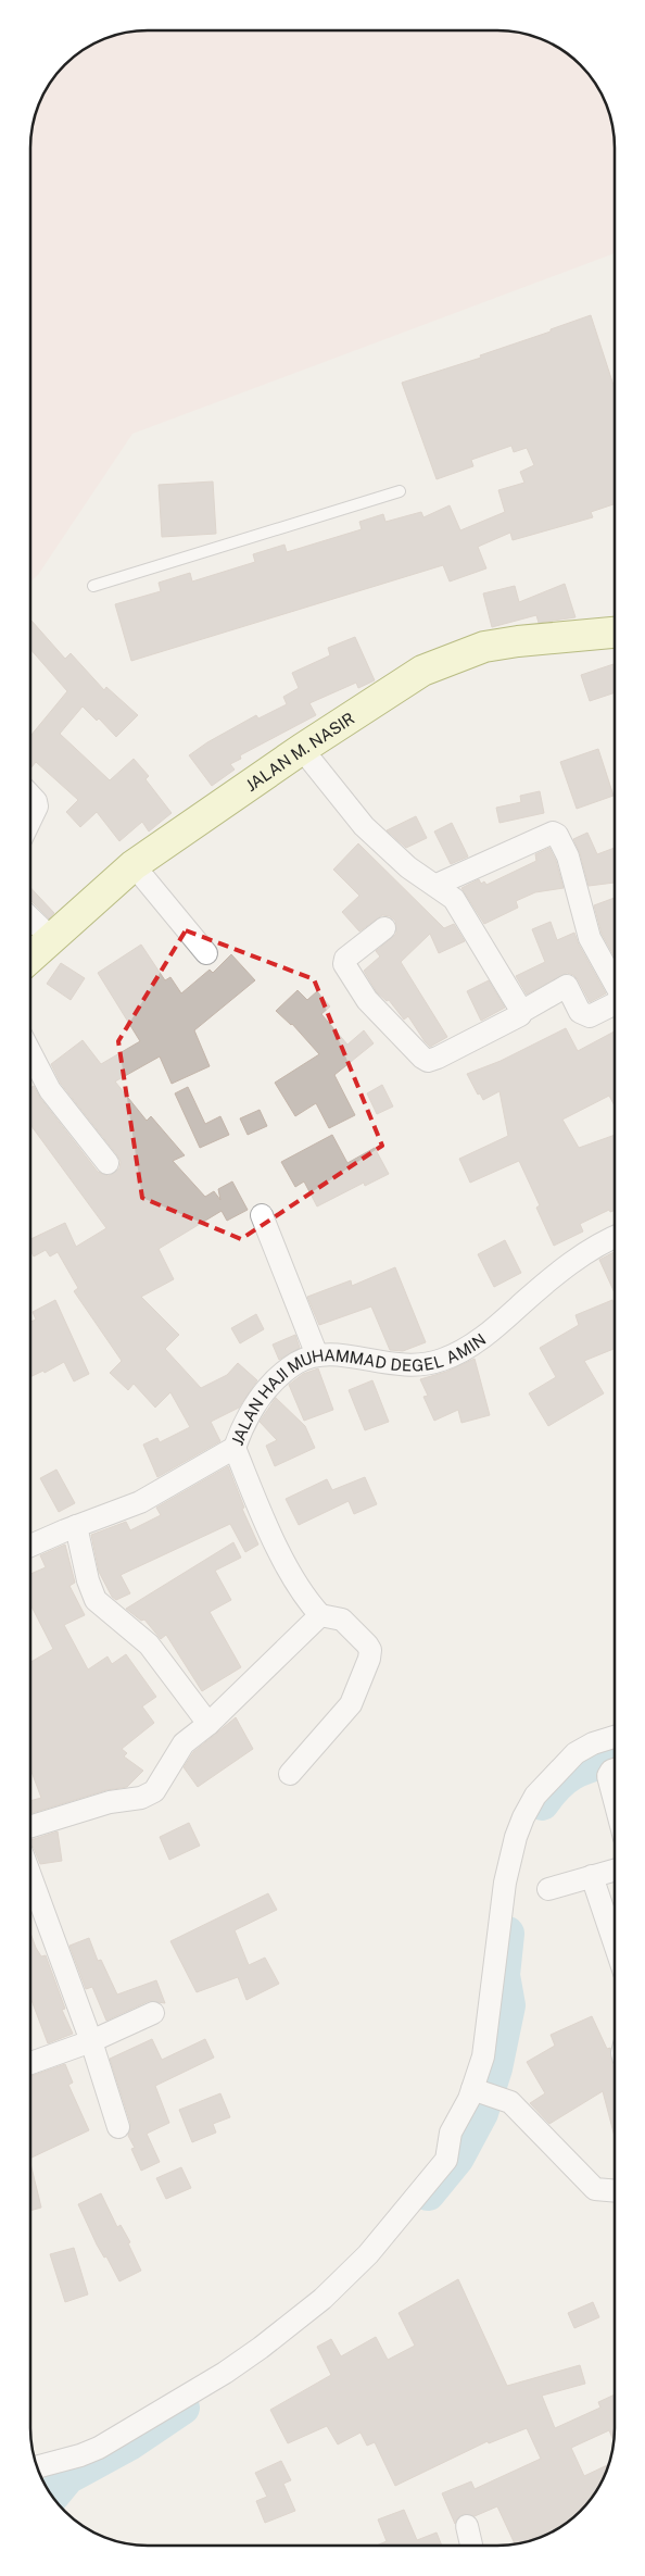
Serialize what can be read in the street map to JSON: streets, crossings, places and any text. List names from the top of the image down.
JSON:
{
  "streets": {
    "street": ["JALAN M. NASIR", "JALAN HAJI MUHAMMAD DEGEL AMIN"]
  }
}
